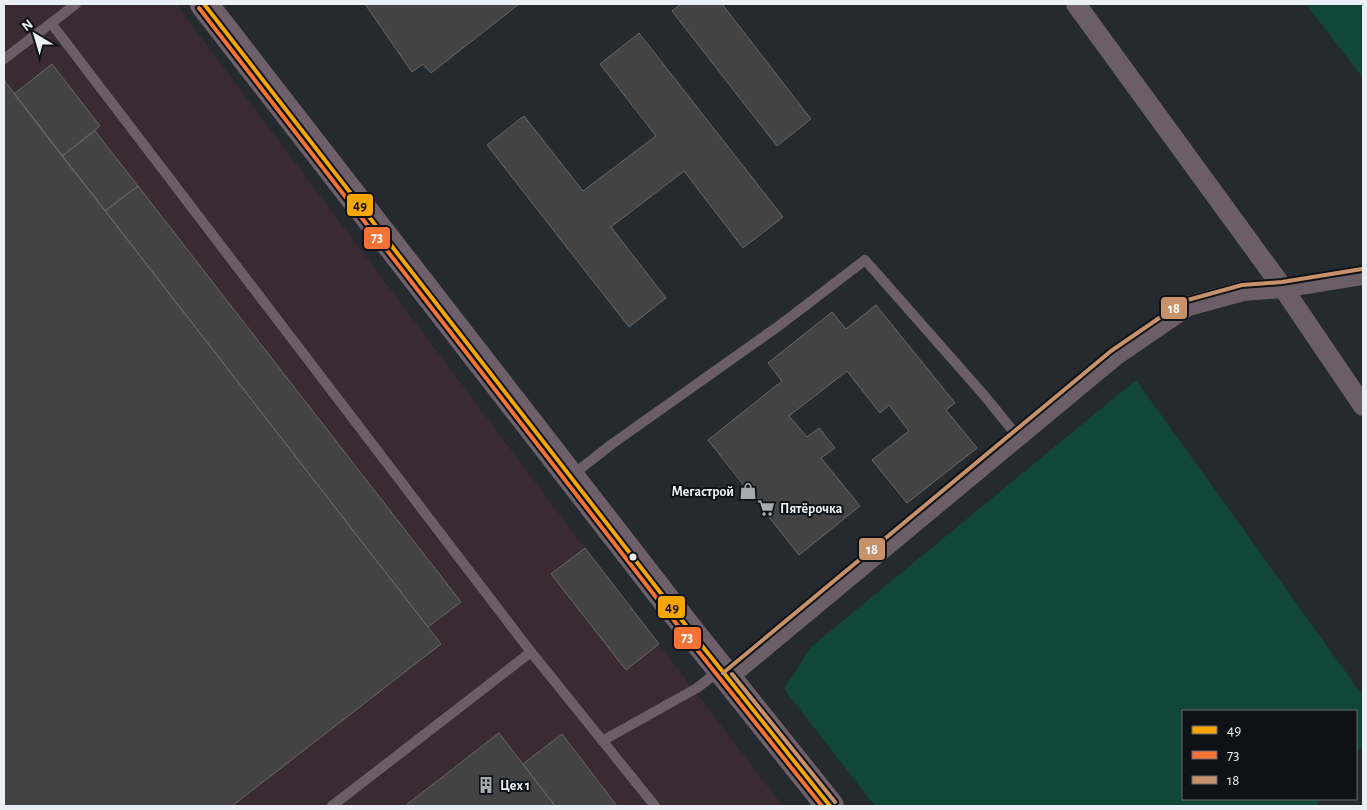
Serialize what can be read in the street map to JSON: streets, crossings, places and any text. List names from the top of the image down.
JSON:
{
  "places": {
    "shop": ["Мегастрой"],
    "supermarket": ["Пятёрочка"],
    "building": ["Цех 1"]
  },
  "lines": ["transit line 49", "transit line 73", "transit line 18"],
  "legend": ["49", "73", "18"],
  "north": "top left"
}
